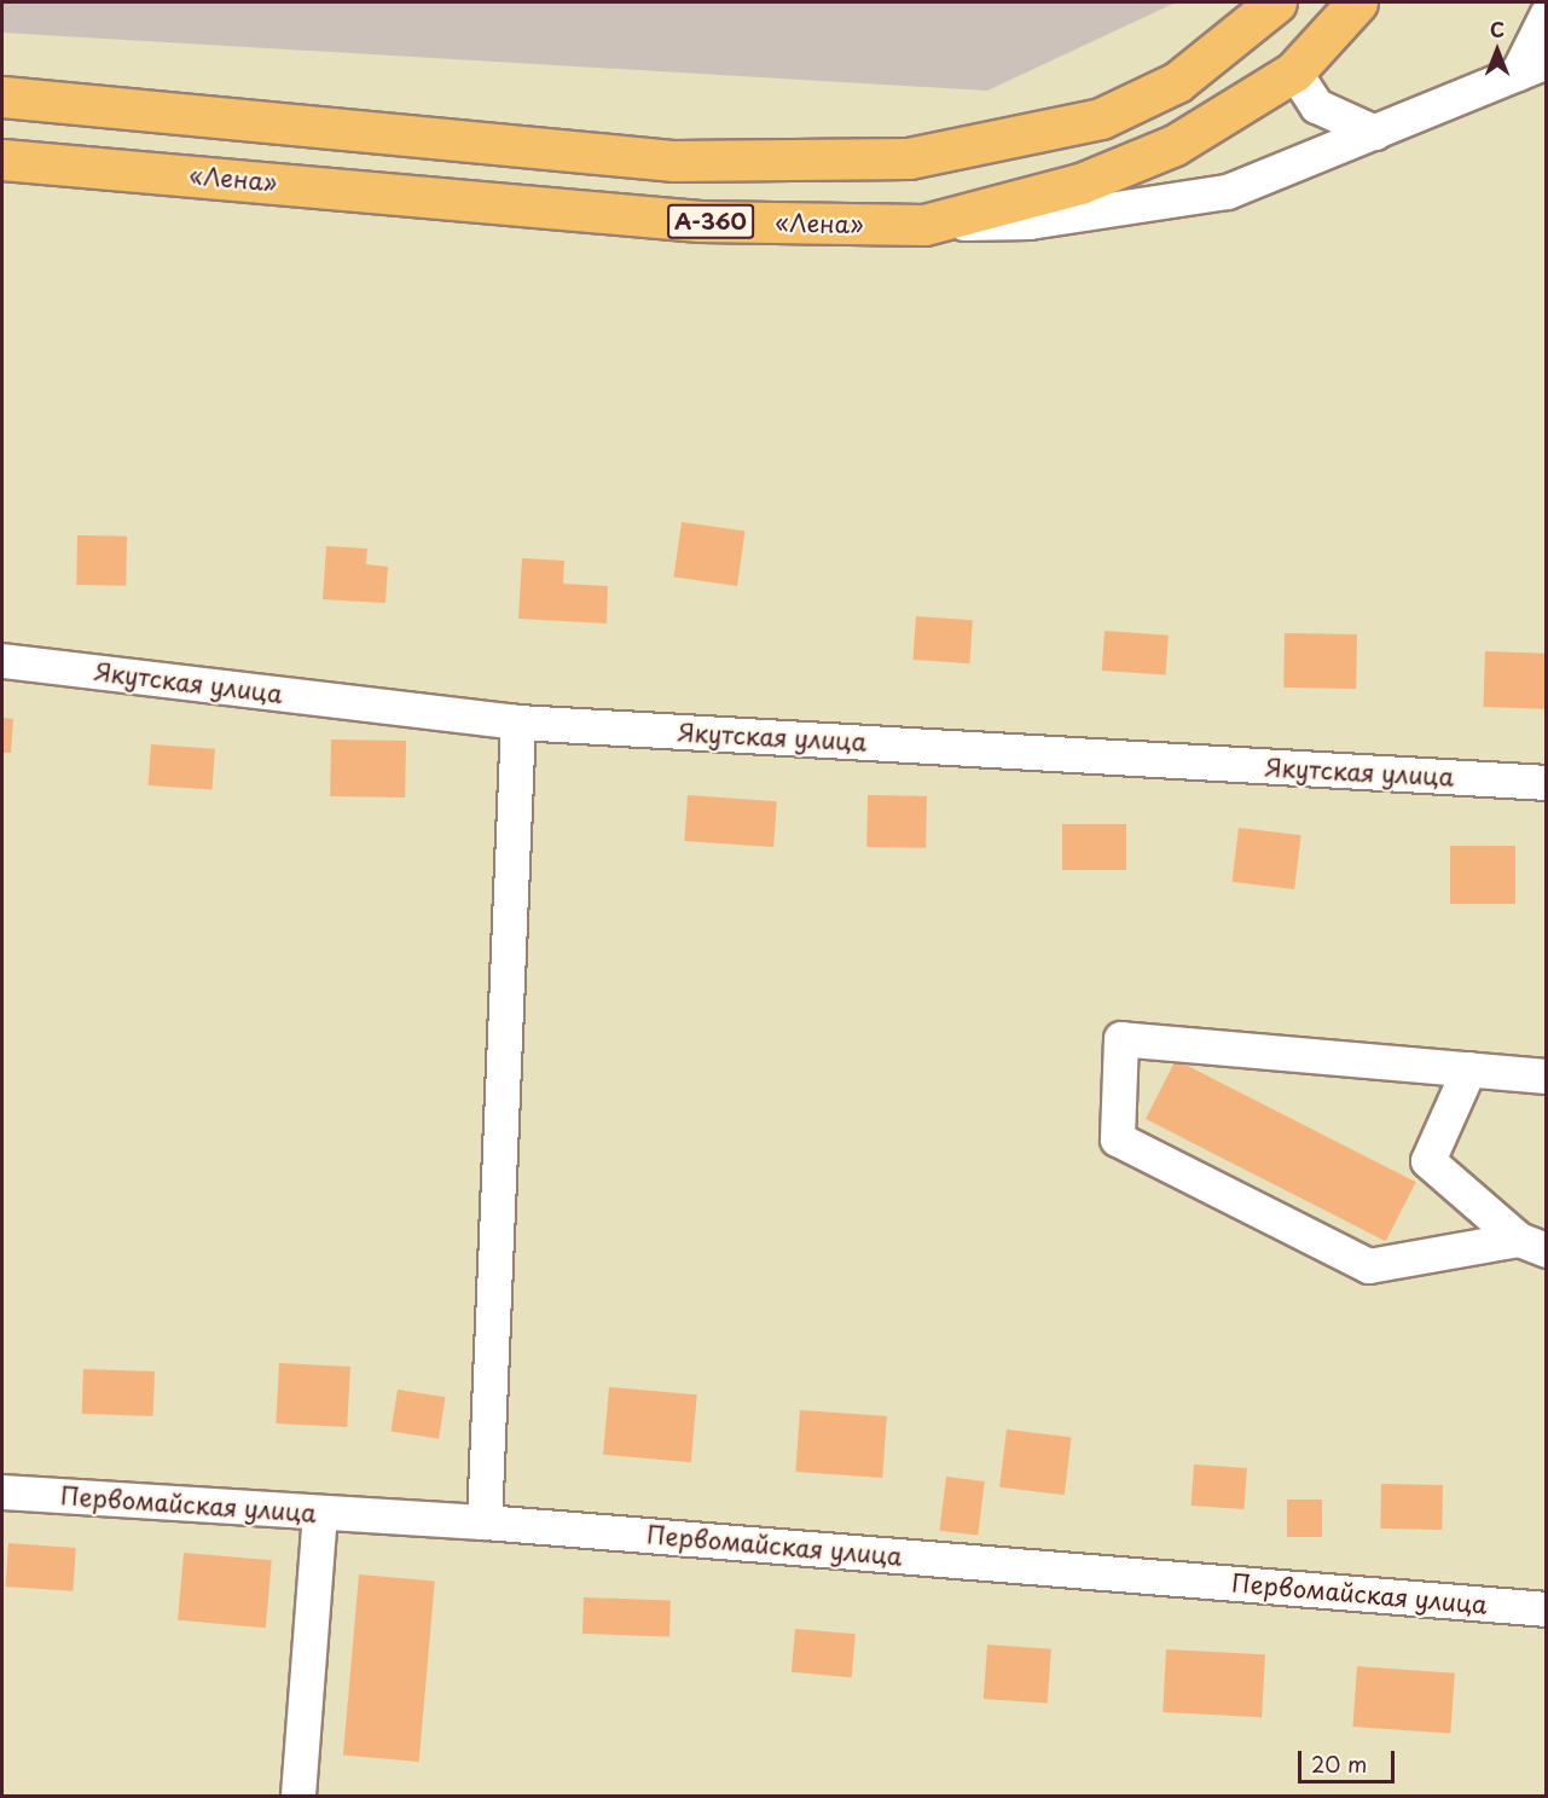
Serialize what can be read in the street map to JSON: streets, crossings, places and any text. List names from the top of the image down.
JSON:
{
  "streets": {
    "highway": ["«Лена»", "А-360"],
    "street": ["Якутская улица", "Первомайская улица"]
  },
  "scale_bar": "20 m",
  "north": "top"
}
